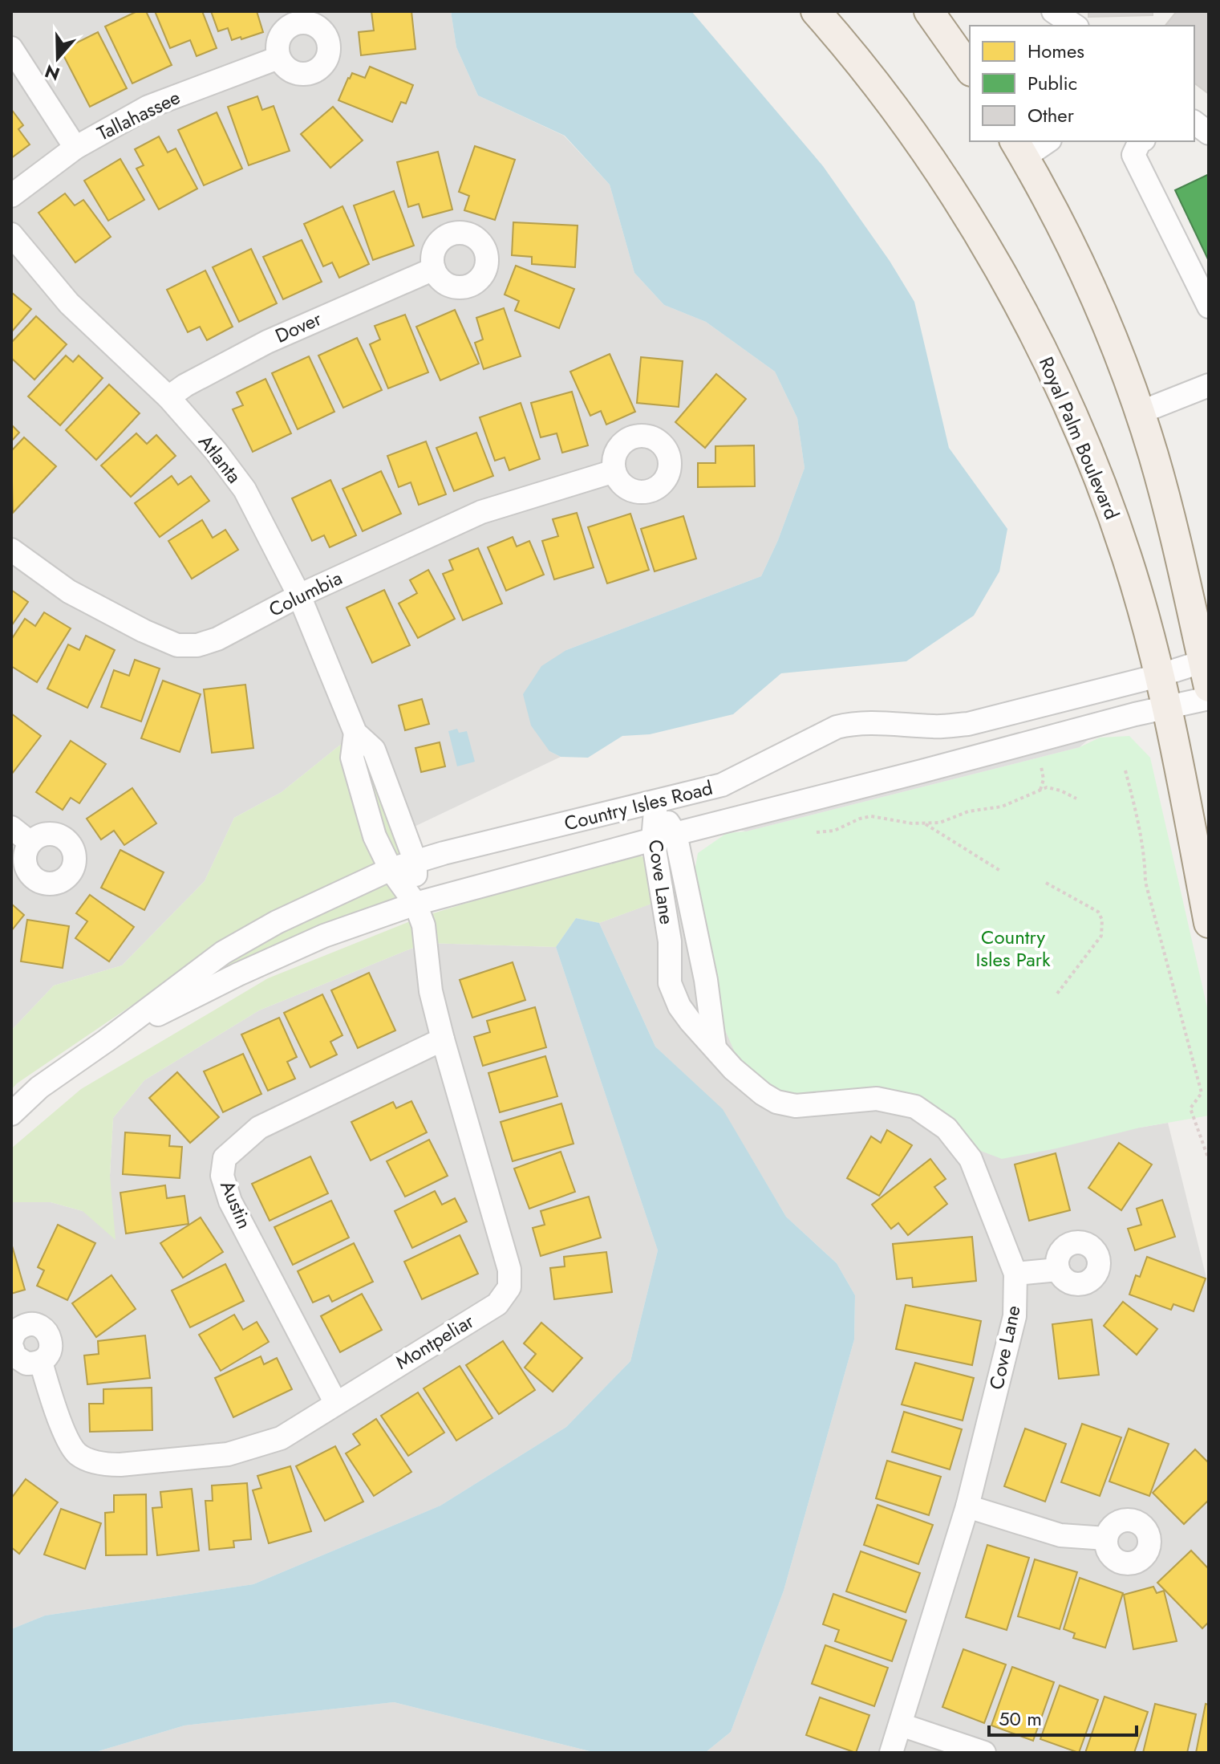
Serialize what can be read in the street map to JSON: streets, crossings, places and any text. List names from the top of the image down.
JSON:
{
  "streets": {
    "main road": ["Royal Palm Boulevard"],
    "street": [
      "Tallahassee",
      "Dover",
      "Atlanta",
      "Columbia",
      "Country Isles Road",
      "Cove Lane",
      "Austin",
      "Montpeliar"
    ]
  },
  "crossings": [
    ["Dover", "Atlanta"],
    ["Royal Palm Boulevard", "Country Isles Road"],
    ["Atlanta", "Columbia"],
    ["Atlanta", "Country Isles Road"],
    ["Atlanta", "Montpeliar"],
    ["Country Isles Road", "Cove Lane"],
    ["Country Isles Road", "Montpeliar"],
    ["Austin", "Montpeliar"]
  ],
  "parks": ["Country Isles Park"],
  "legend": ["Homes", "Public", "Other"],
  "scale_bar": "50 m",
  "north": "bottom"
}
